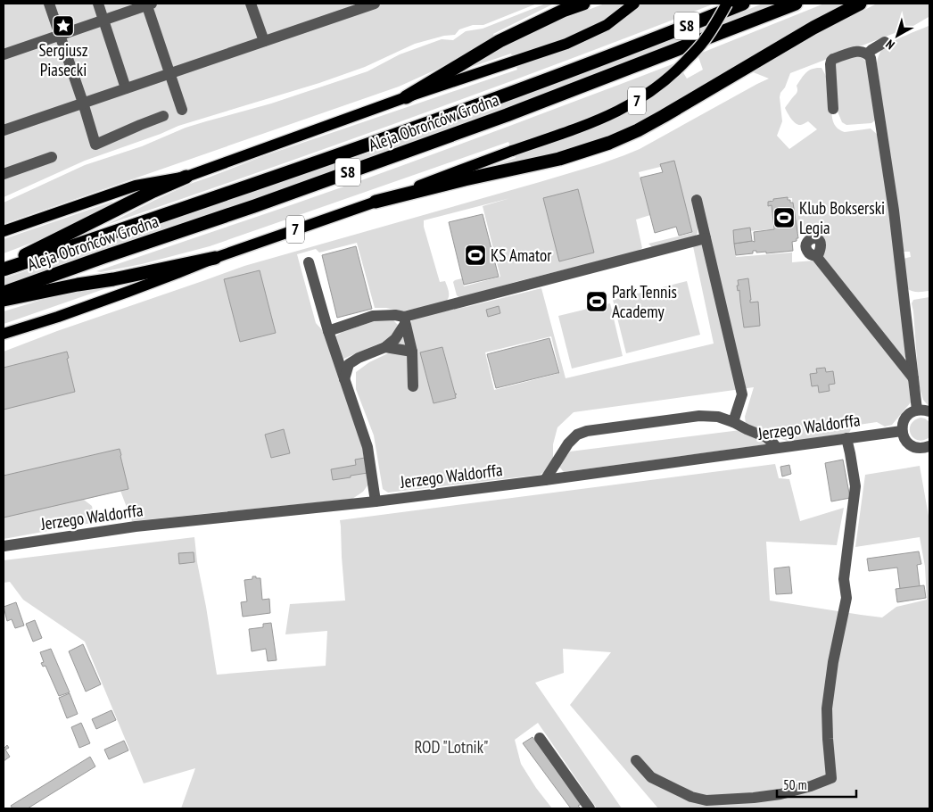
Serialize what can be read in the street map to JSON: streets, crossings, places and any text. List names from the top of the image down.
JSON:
{
  "streets": {
    "highway": ["S8", "7", "Aleja Obrońców Grodna"],
    "street": ["Jerzego Waldorffa"]
  },
  "parks": ["ROD \"Lotnik\""],
  "places": {
    "place": ["Sergiusz Piasecki"],
    "sports": ["Klub Bokserski Legia", "KS Amator", "Park Tennis Academy"]
  },
  "scale_bar": "50 m",
  "north": "bottom left"
}
